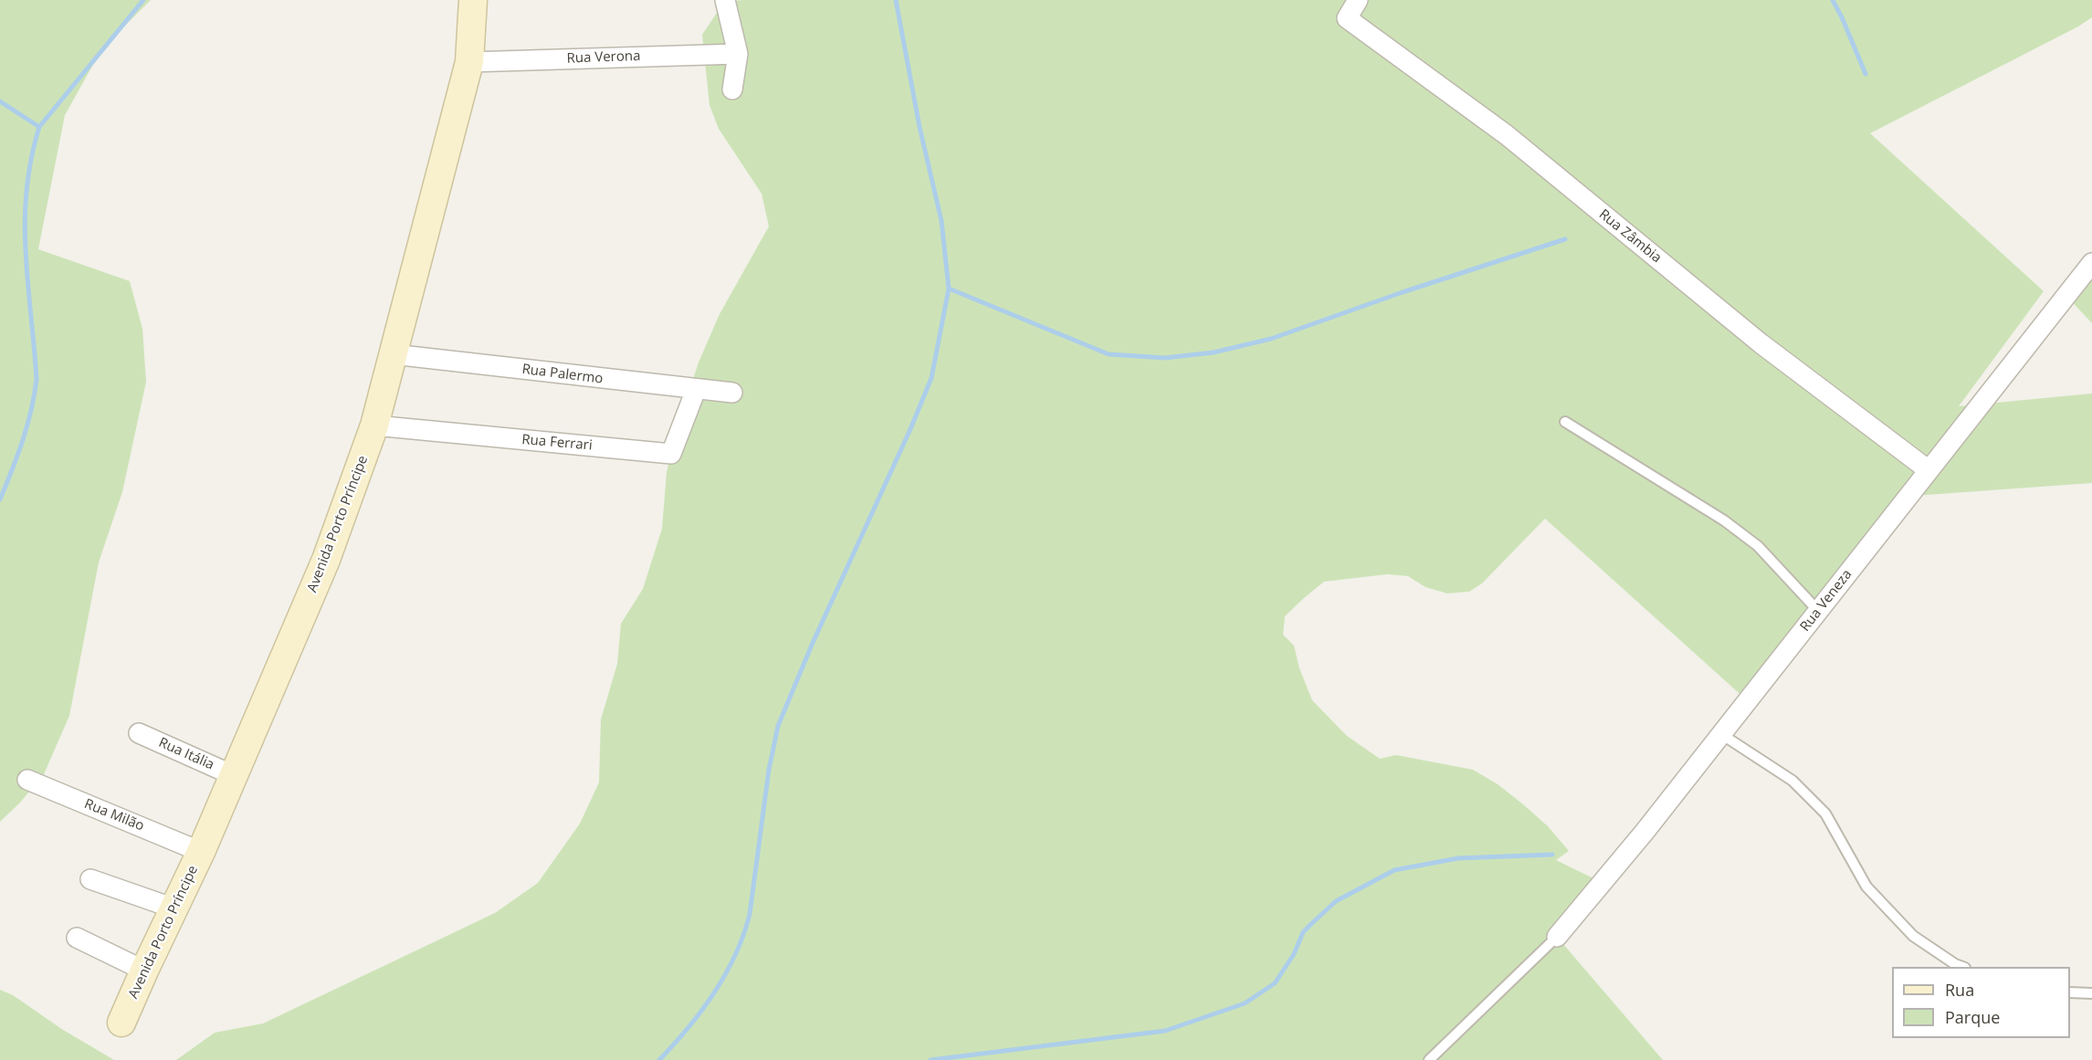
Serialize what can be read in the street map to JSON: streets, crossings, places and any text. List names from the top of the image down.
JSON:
{
  "streets": {
    "street": [
      "Rua Verona",
      "Rua Zâmbia",
      "Rua Palermo",
      "Rua Ferrari",
      "Avenida Porto Príncipe",
      "Rua Veneza",
      "Rua Itália",
      "Rua Milão"
    ]
  },
  "crossings": [
    ["Rua Verona", "Avenida Porto Príncipe"],
    ["Rua Zâmbia", "Rua Veneza"],
    ["Rua Palermo", "Rua Ferrari"],
    ["Rua Palermo", "Avenida Porto Príncipe"],
    ["Rua Ferrari", "Avenida Porto Príncipe"],
    ["Avenida Porto Príncipe", "Rua Itália"],
    ["Avenida Porto Príncipe", "Rua Milão"]
  ],
  "legend": ["Rua", "Parque"]
}
